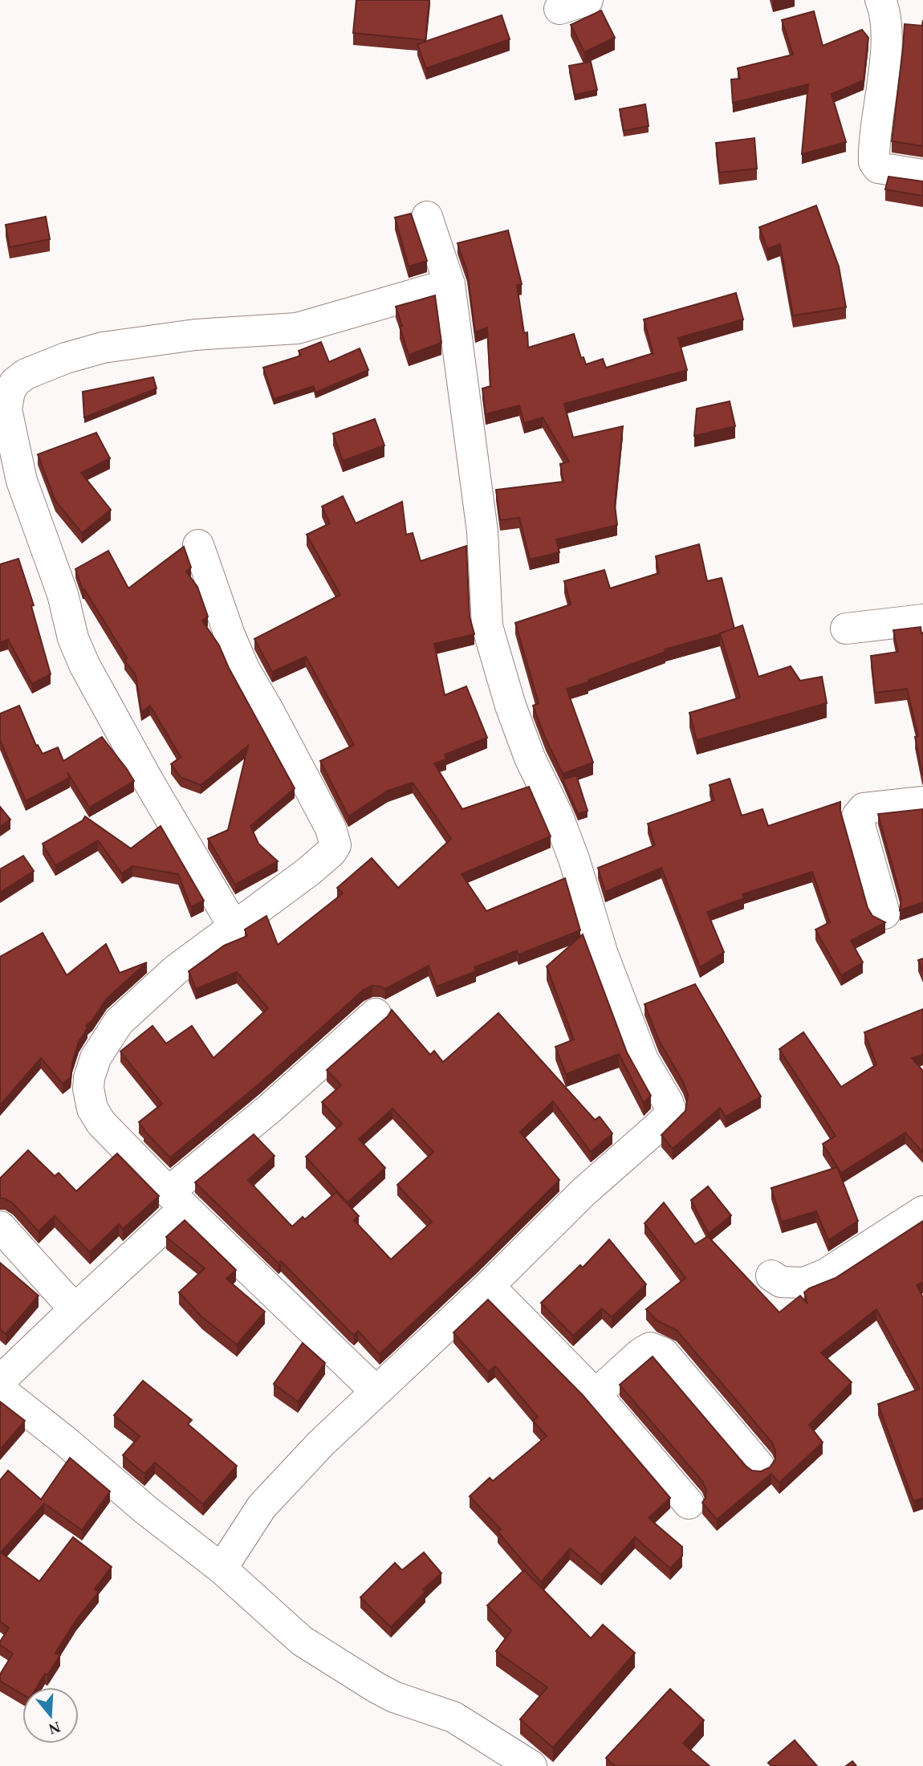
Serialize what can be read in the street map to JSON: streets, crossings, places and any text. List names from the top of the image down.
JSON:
{
  "north": "bottom"
}
